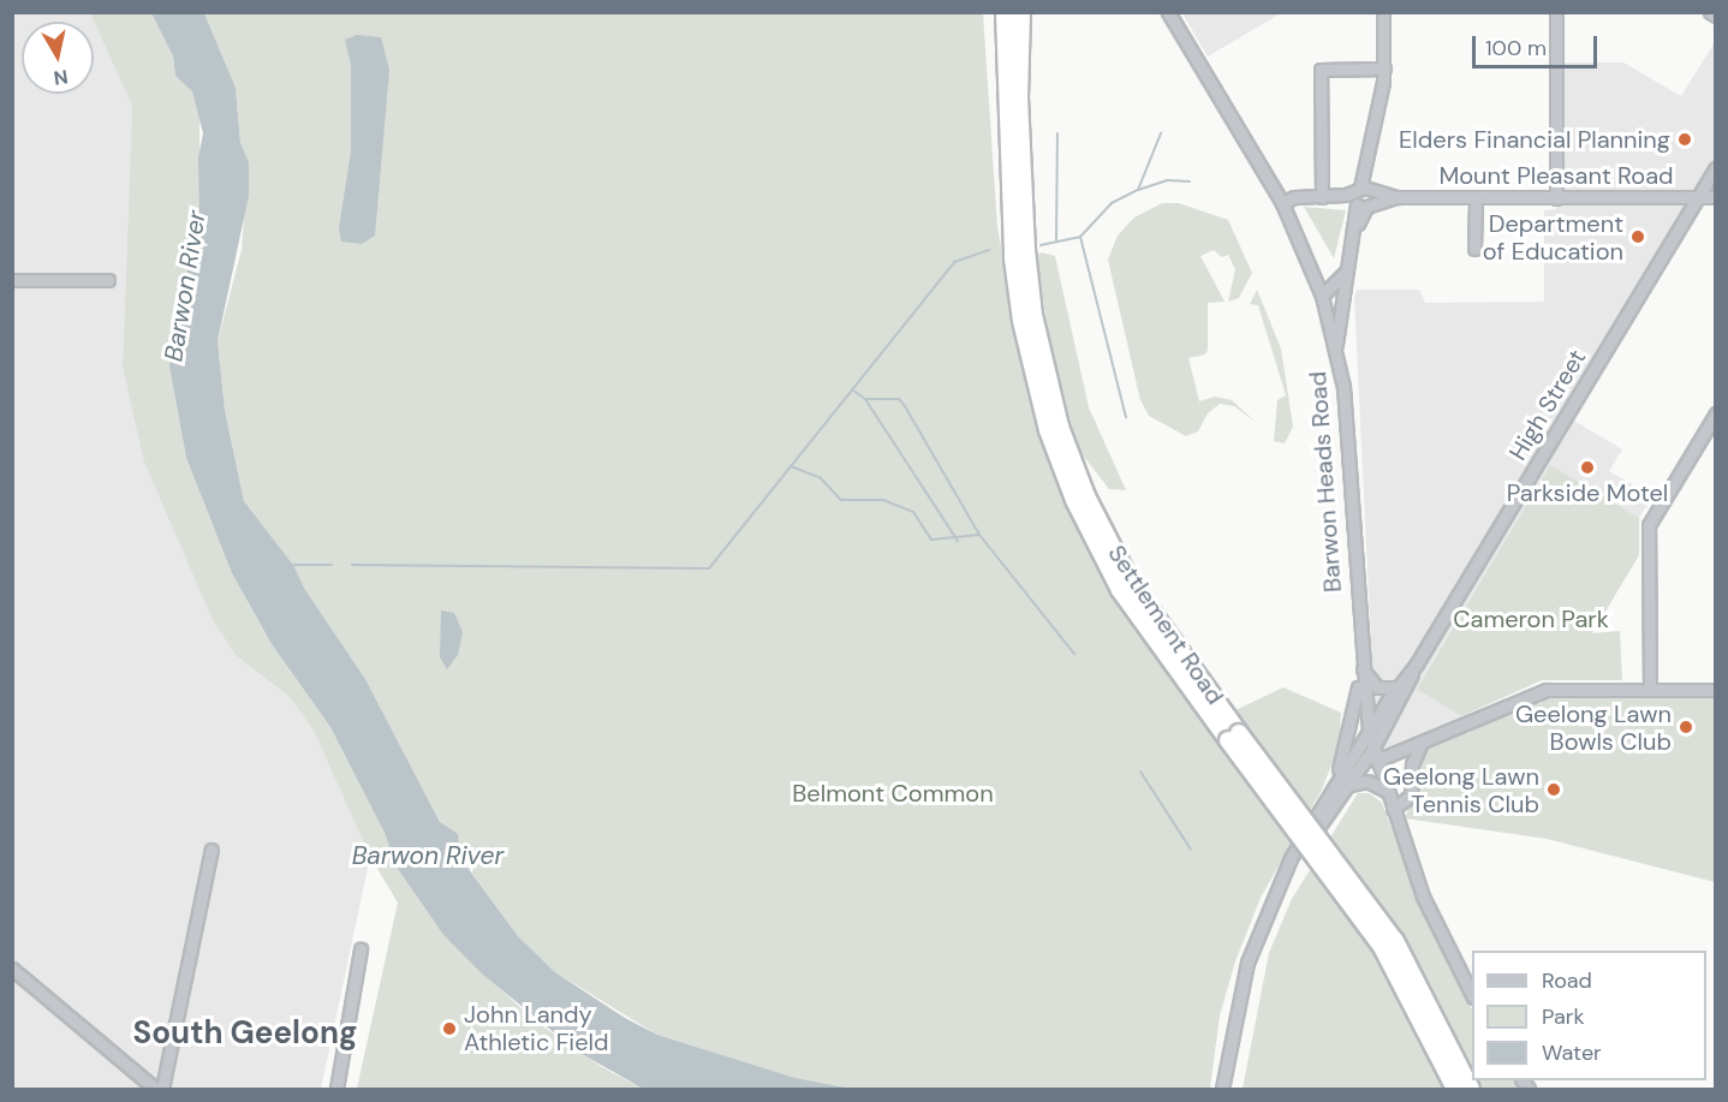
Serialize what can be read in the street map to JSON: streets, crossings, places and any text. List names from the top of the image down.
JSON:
{
  "streets": {
    "highway": ["Settlement Road"],
    "street": ["Mount Pleasant Road", "High Street", "Barwon Heads Road"]
  },
  "crossings": [
    ["Mount Pleasant Road", "High Street"],
    ["Mount Pleasant Road", "Barwon Heads Road"],
    ["High Street", "Barwon Heads Road"]
  ],
  "districts": ["South Geelong"],
  "water": ["Barwon River"],
  "parks": ["Cameron Park", "Belmont Common"],
  "places": [
    "Elders Financial Planning",
    "Department of Education",
    "Parkside Motel",
    "Geelong Lawn Bowls Club",
    "Geelong Lawn Tennis Club",
    "John Landy Athletic Field"
  ],
  "legend": ["Road", "Park", "Water"],
  "scale_bar": "100 m",
  "north": "bottom"
}
